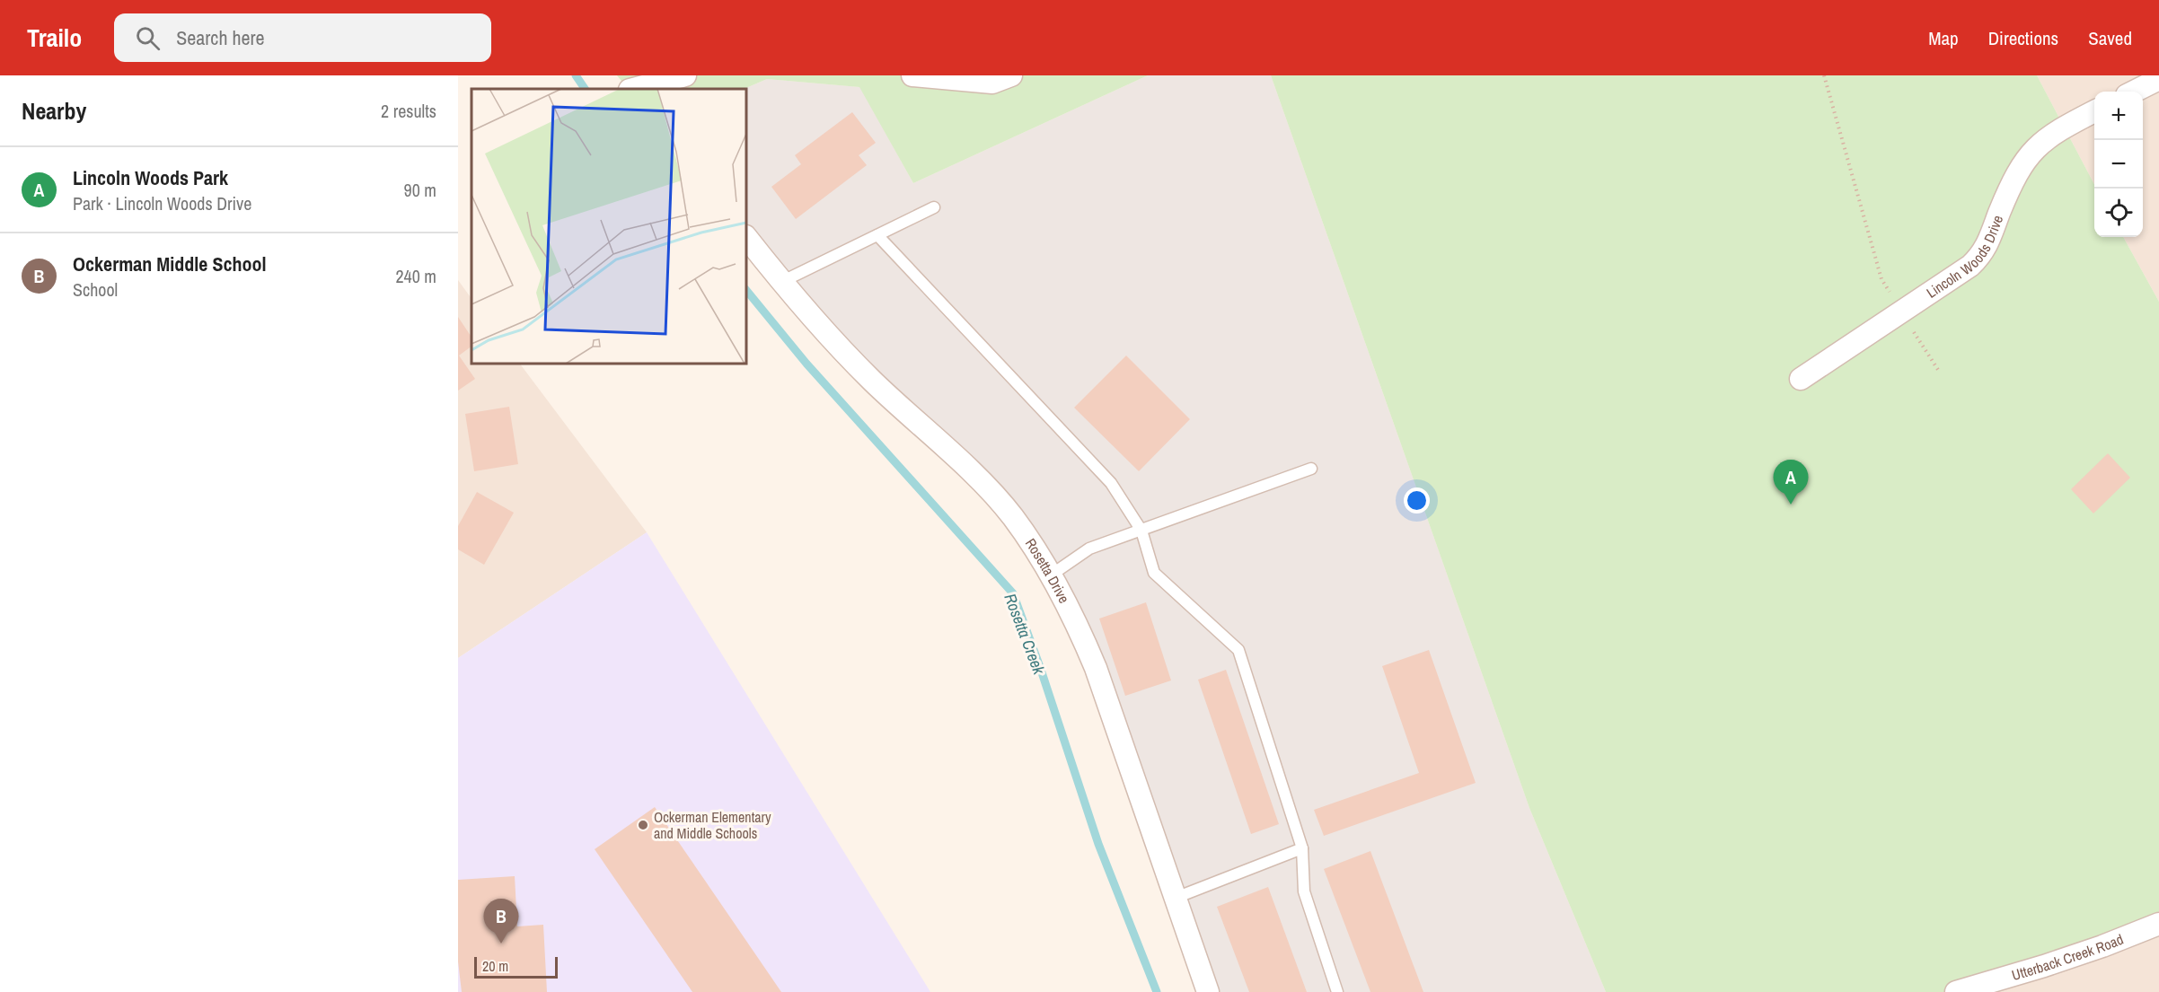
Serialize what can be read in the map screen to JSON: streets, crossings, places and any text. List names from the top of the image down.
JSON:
{
  "streets": {
    "street": ["Lincoln Woods Drive", "Rosetta Drive", "Utterback Creek Road"]
  },
  "water": ["Rosetta Creek"],
  "places": ["Ockerman Elementary and Middle Schools"],
  "scale_bar": "20 m",
  "page": {
    "header": "Trailo",
    "search": "Search here",
    "nav": ["Map", "Directions", "Saved"],
    "heading": ["Nearby", "2 results"],
    "map_buttons": ["+", "−"],
    "list": [
      {
        "mark": "A",
        "name": "Lincoln Woods Park",
        "note": "Park · Lincoln Woods Drive",
        "value": "90 m"
      },
      {
        "mark": "B",
        "name": "Ockerman Middle School",
        "note": "School",
        "value": "240 m"
      }
    ],
    "pins": ["A", "B"],
    "scale": "20 m"
  }
}
